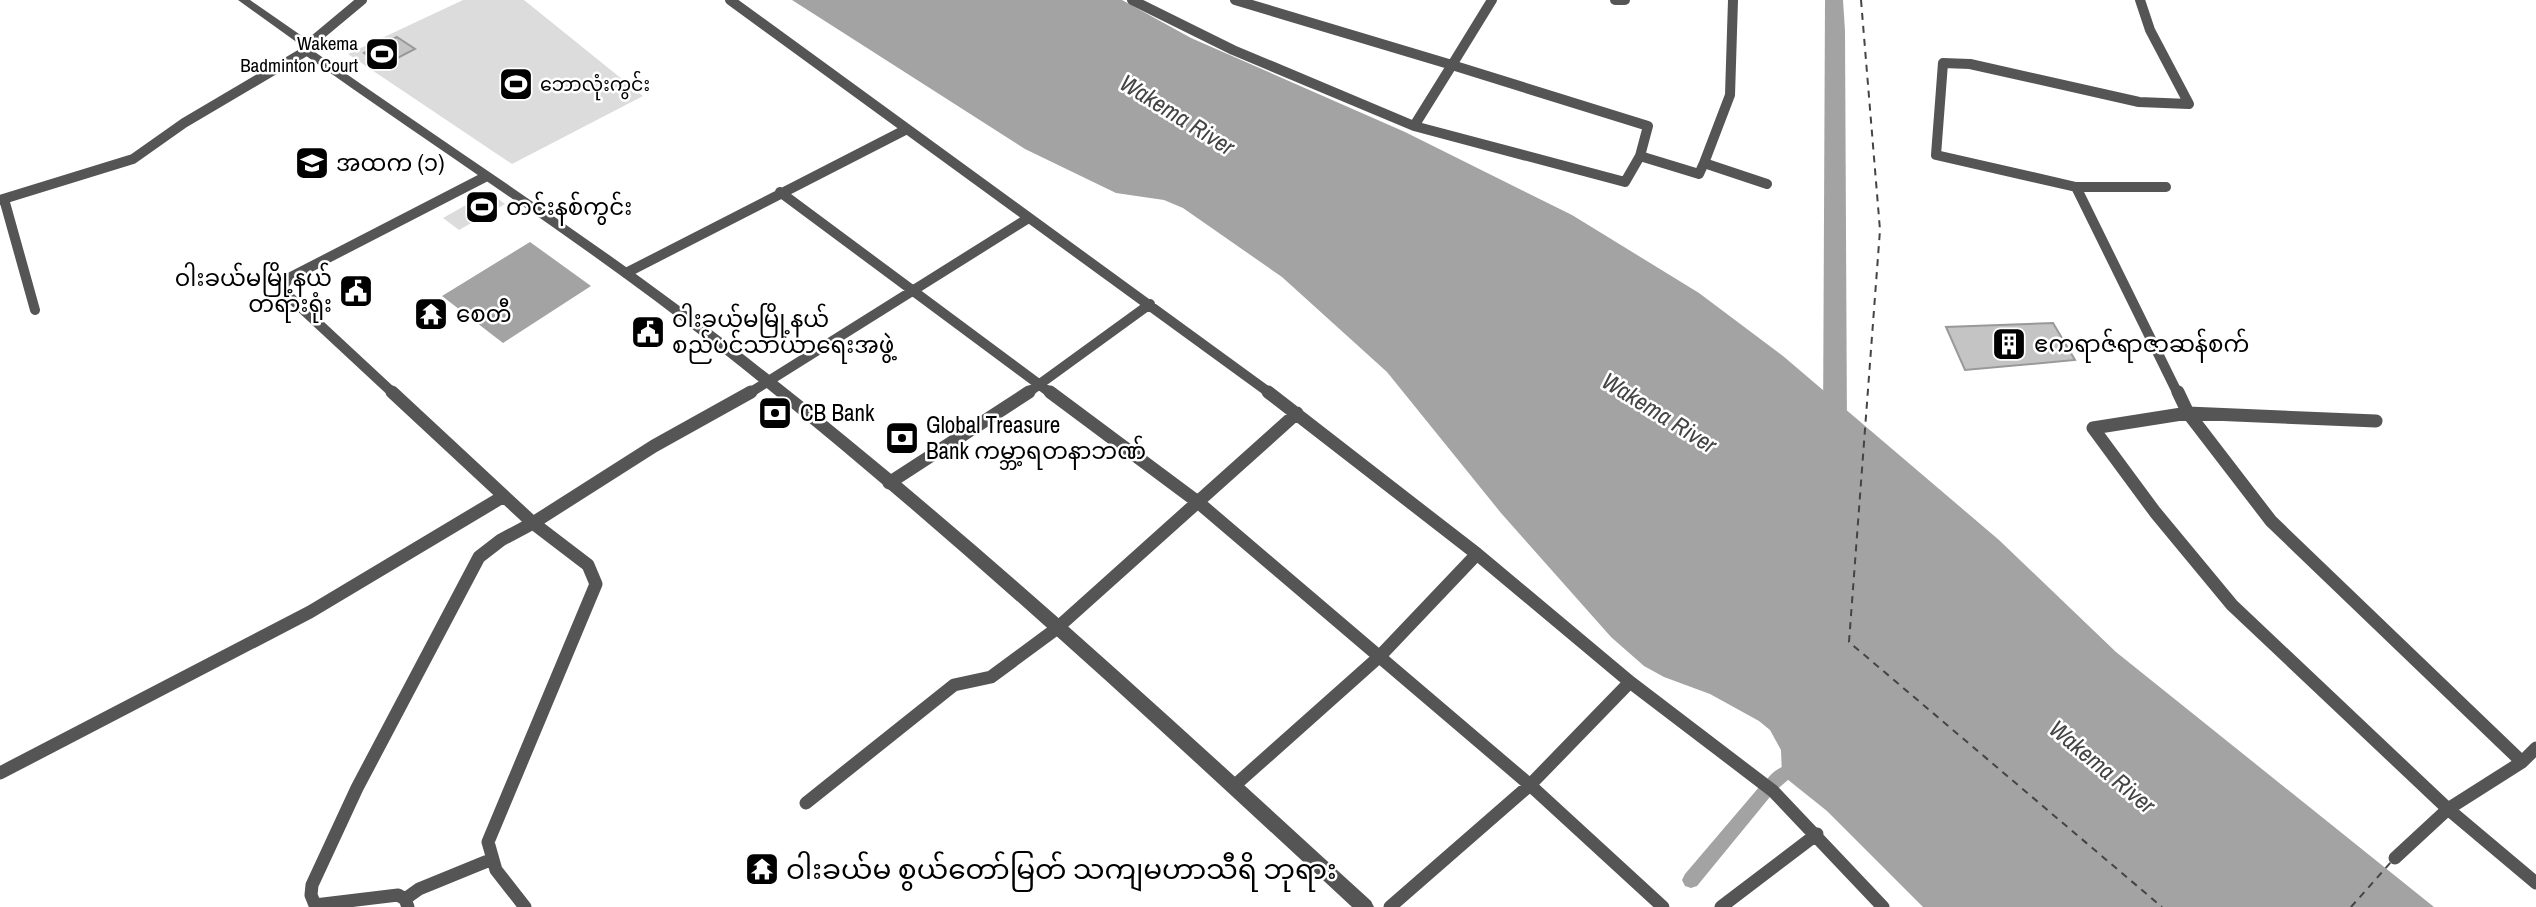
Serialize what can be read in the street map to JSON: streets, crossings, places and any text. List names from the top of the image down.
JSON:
{
  "water": ["Wakema River"],
  "places": {
    "sports": ["Wakema Badminton Court", "ဘောလုံးကွင်း", "တင်းနစ်ကွင်း"],
    "school or university": ["အထက (၁)"],
    "public building": ["ဝါးခယ်မမြို့နယ် တရားရုံး", "ဝါးခယ်မမြို့နယ် စည်ပင်သာယာရေးအဖွဲ့"],
    "temple": ["စေတီ", "ဝါးခယ်မ စွယ်တော်မြတ် သကျမဟာသီရိ ဘုရား"],
    "building": ["ဧကရာဇ်ရာဇာဆန်စက်"],
    "bank": ["CB Bank", "Global Treasure Bank ကမ္ဘာ့ရတနာဘဏ်"]
  }
}
